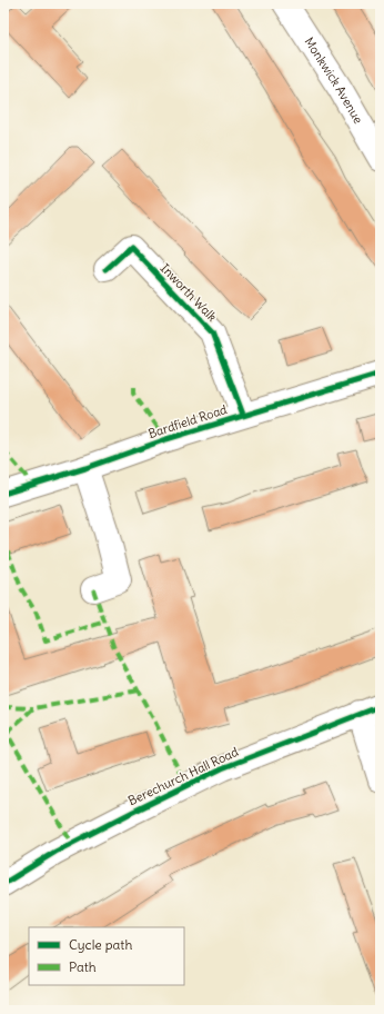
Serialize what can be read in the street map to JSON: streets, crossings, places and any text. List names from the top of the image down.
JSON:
{
  "streets": {
    "street": [
      "Monkwick Avenue",
      "Inworth Walk",
      "Bardfield Road",
      "Berechurch Hall Road"
    ]
  },
  "crossings": [
    ["Inworth Walk", "Bardfield Road"]
  ],
  "legend": ["Cycle path", "Path"]
}
